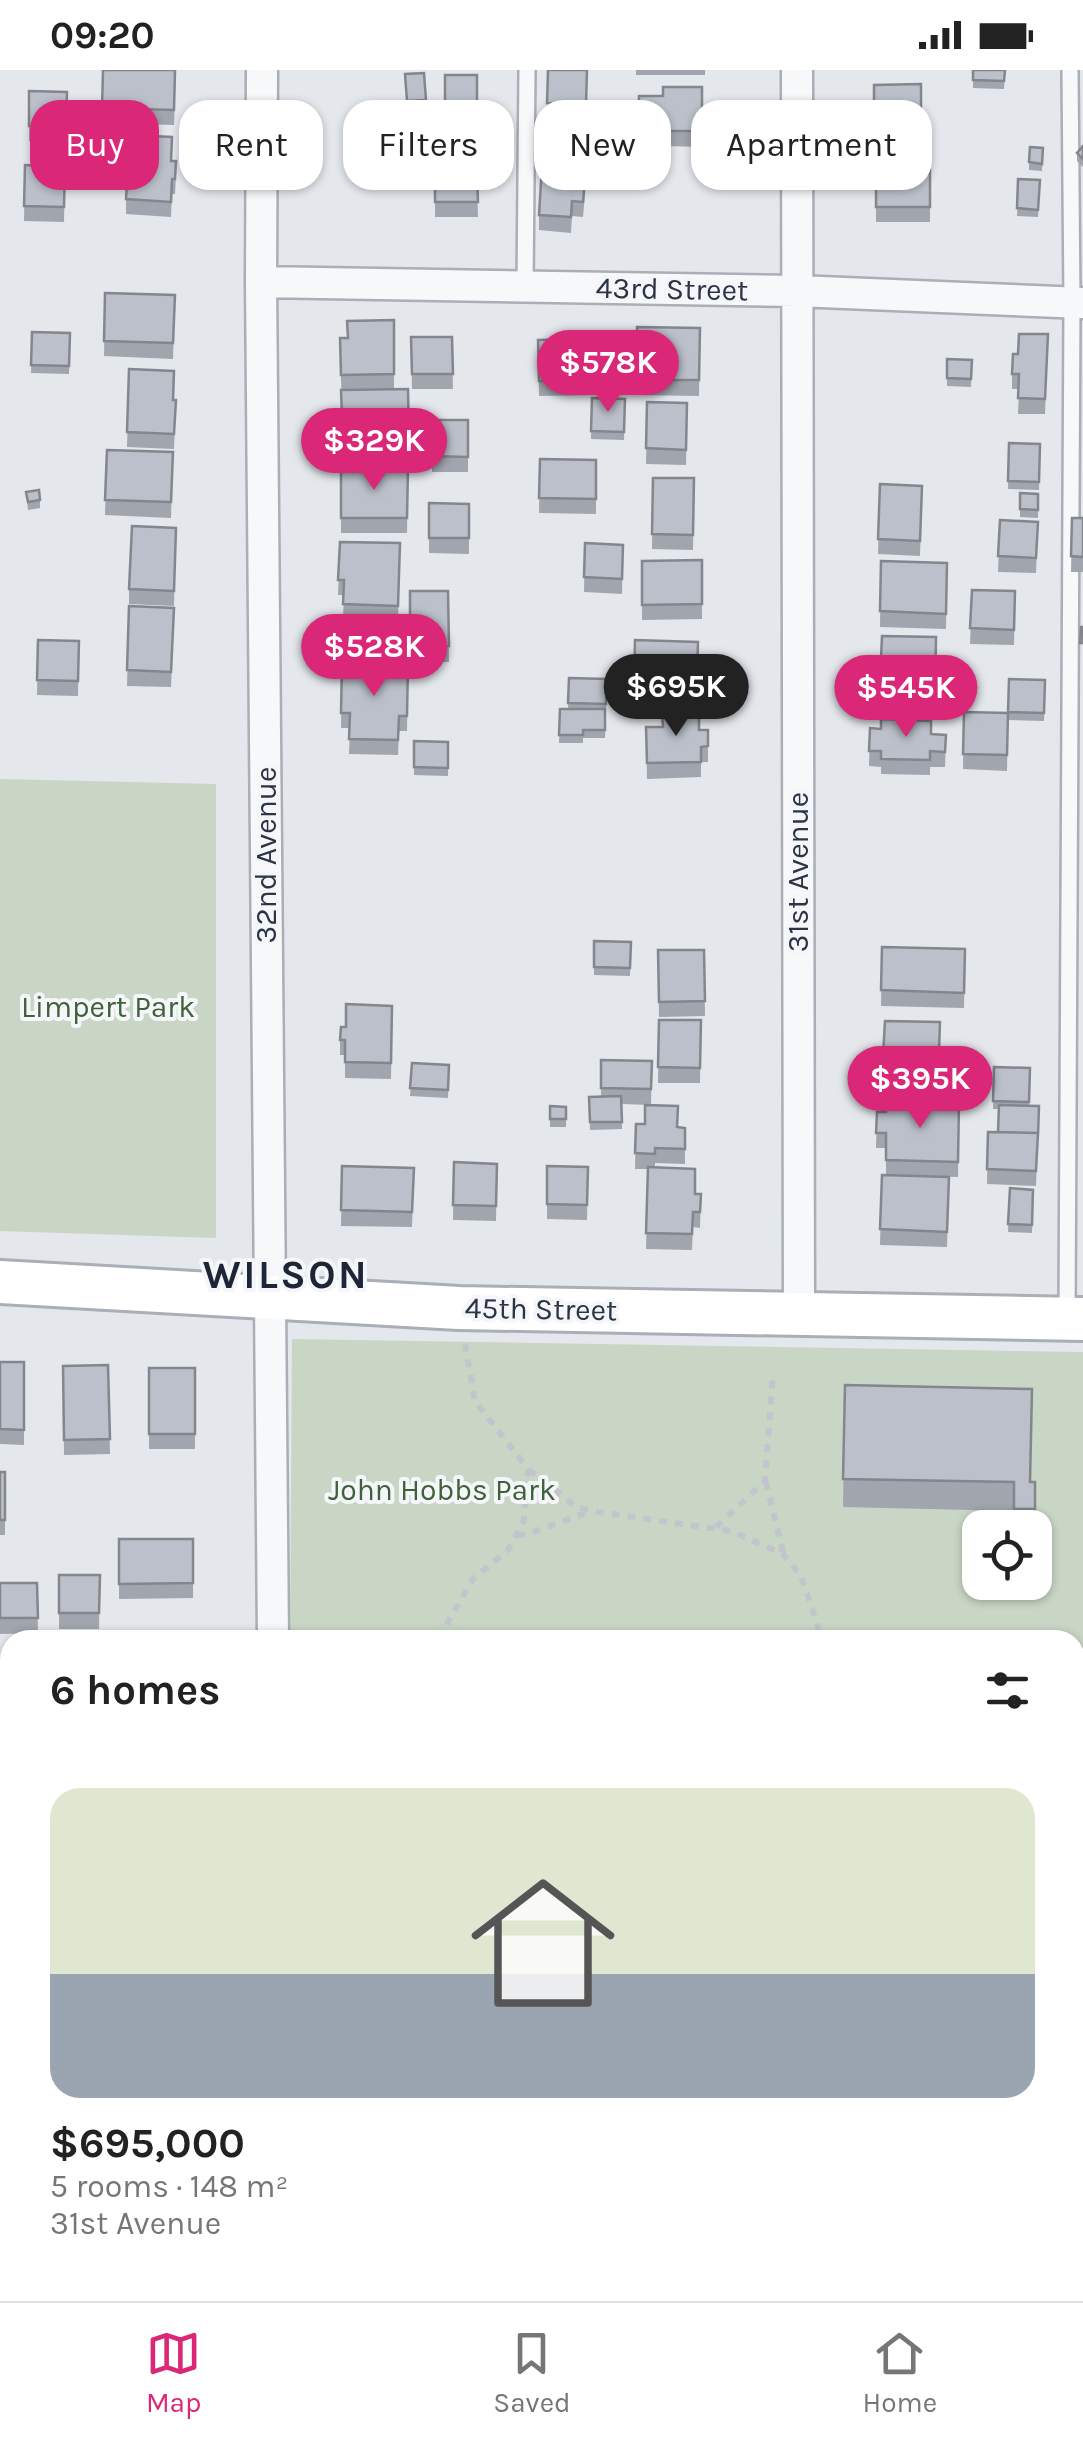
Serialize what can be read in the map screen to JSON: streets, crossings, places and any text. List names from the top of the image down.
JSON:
{
  "streets": {
    "street": [
      "43rd Street",
      "32nd Avenue",
      "31st Avenue",
      "45th Street"
    ]
  },
  "crossings": [
    ["43rd Street", "32nd Avenue"],
    ["43rd Street", "31st Avenue"],
    ["32nd Avenue", "45th Street"],
    ["31st Avenue", "45th Street"]
  ],
  "districts": ["WILSON"],
  "parks": ["Limpert Park", "John Hobbs Park"],
  "page": {
    "status": "09:20",
    "chip": [
      "Buy",
      "Rent",
      "Filters",
      "New",
      "Apartment"
    ],
    "price": [
      "$578K",
      "$329K",
      "$528K",
      "$695K",
      "$545K",
      "$395K"
    ],
    "heading": "6 homes",
    "list": [
      {
        "name": "$695,000",
        "note": "5 rooms · 148 m² · 31st Avenue"
      }
    ],
    "tabs": ["Map", "Saved", "Home"]
  }
}
